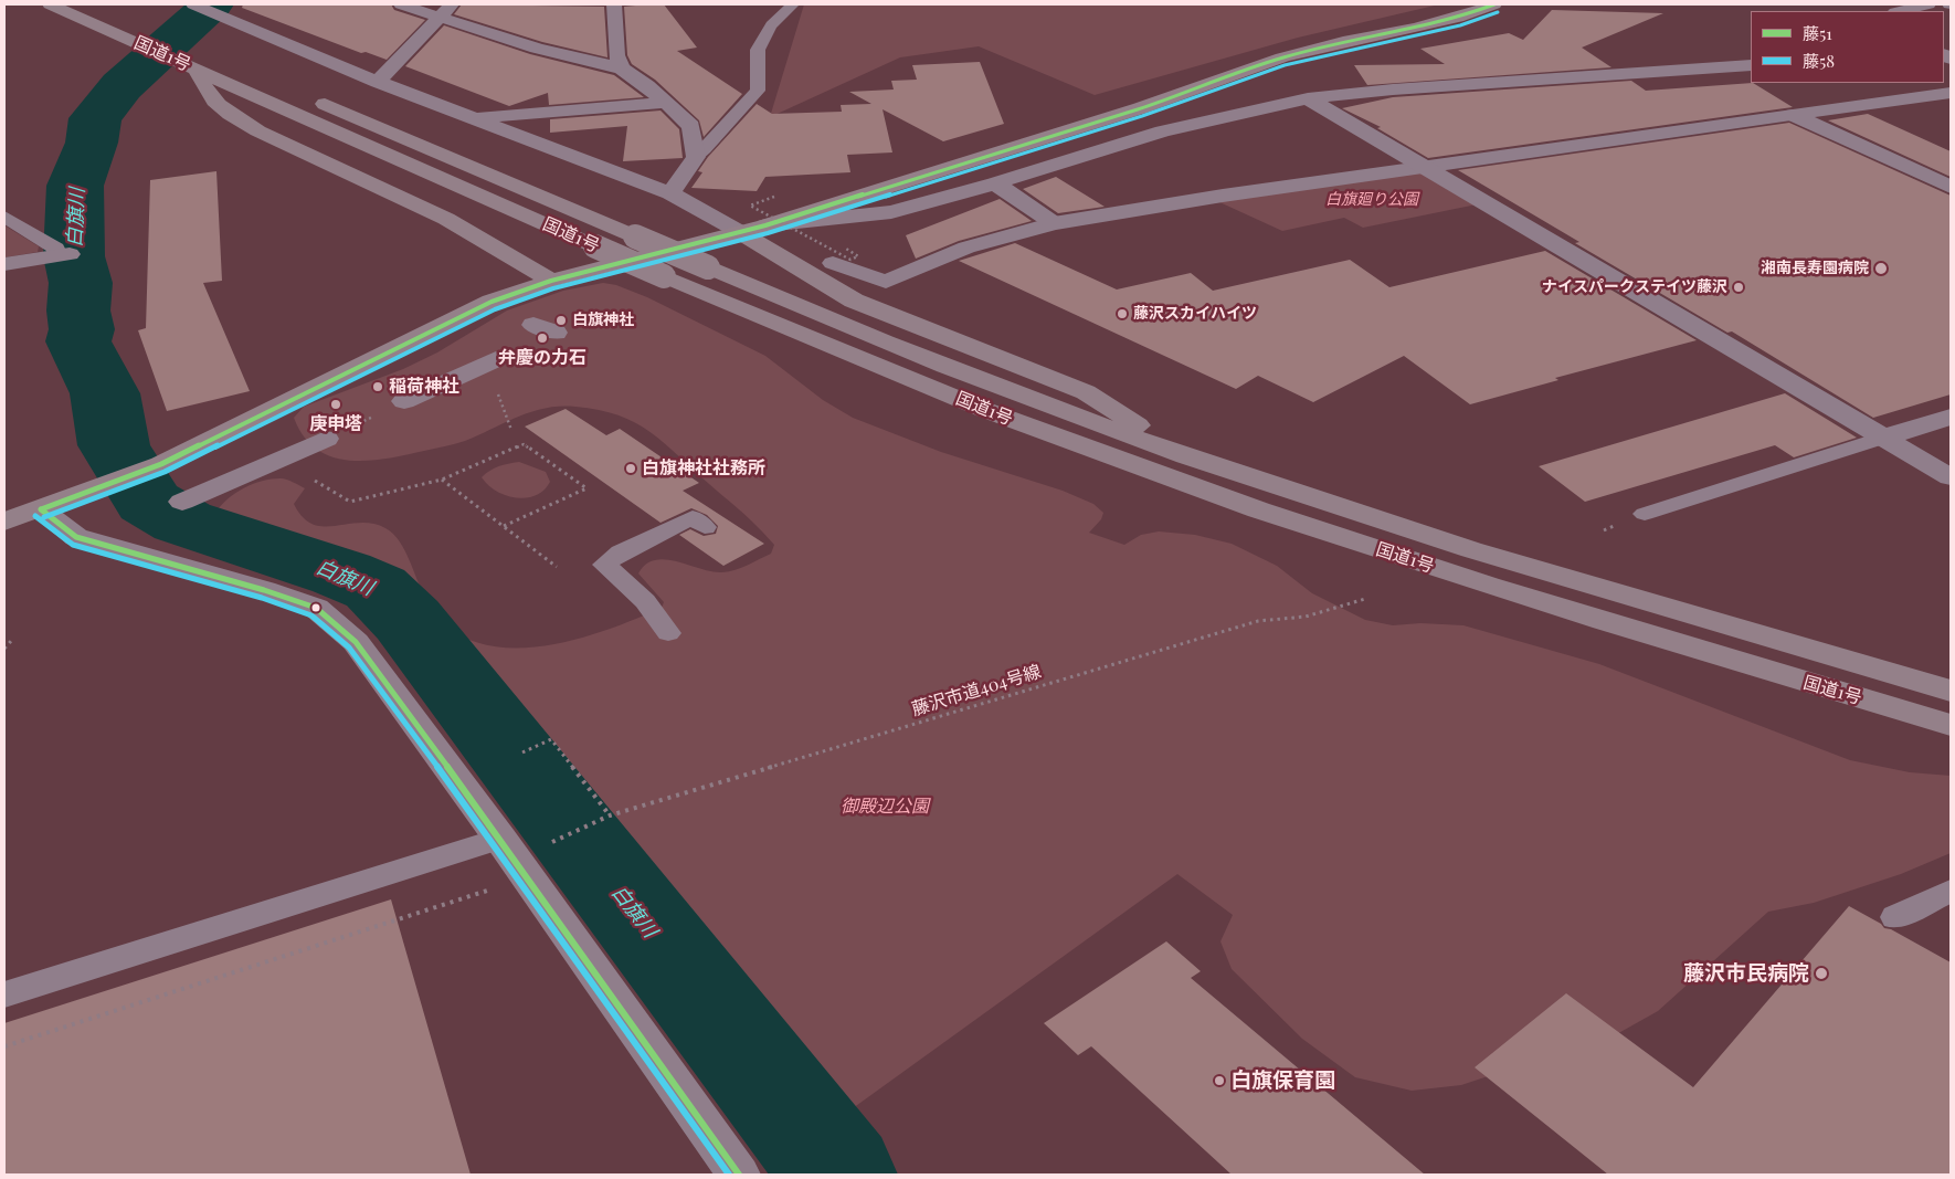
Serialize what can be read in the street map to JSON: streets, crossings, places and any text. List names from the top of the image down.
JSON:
{
  "streets": {
    "highway": ["国道1号"],
    "path": ["藤沢市道404号線"]
  },
  "water": ["白旗川"],
  "parks": ["白旗廻り公園", "御殿辺公園"],
  "places": [
    "湘南長寿園病院",
    "ナイスパークステイツ藤沢",
    "藤沢スカイハイツ",
    "白旗神社",
    "弁慶の力石",
    "稲荷神社",
    "庚申塔",
    "白旗神社社務所",
    "藤沢市民病院",
    "白旗保育園"
  ],
  "lines": ["transit line 藤51", "transit line 藤58"],
  "legend": ["藤51", "藤58"]
}
